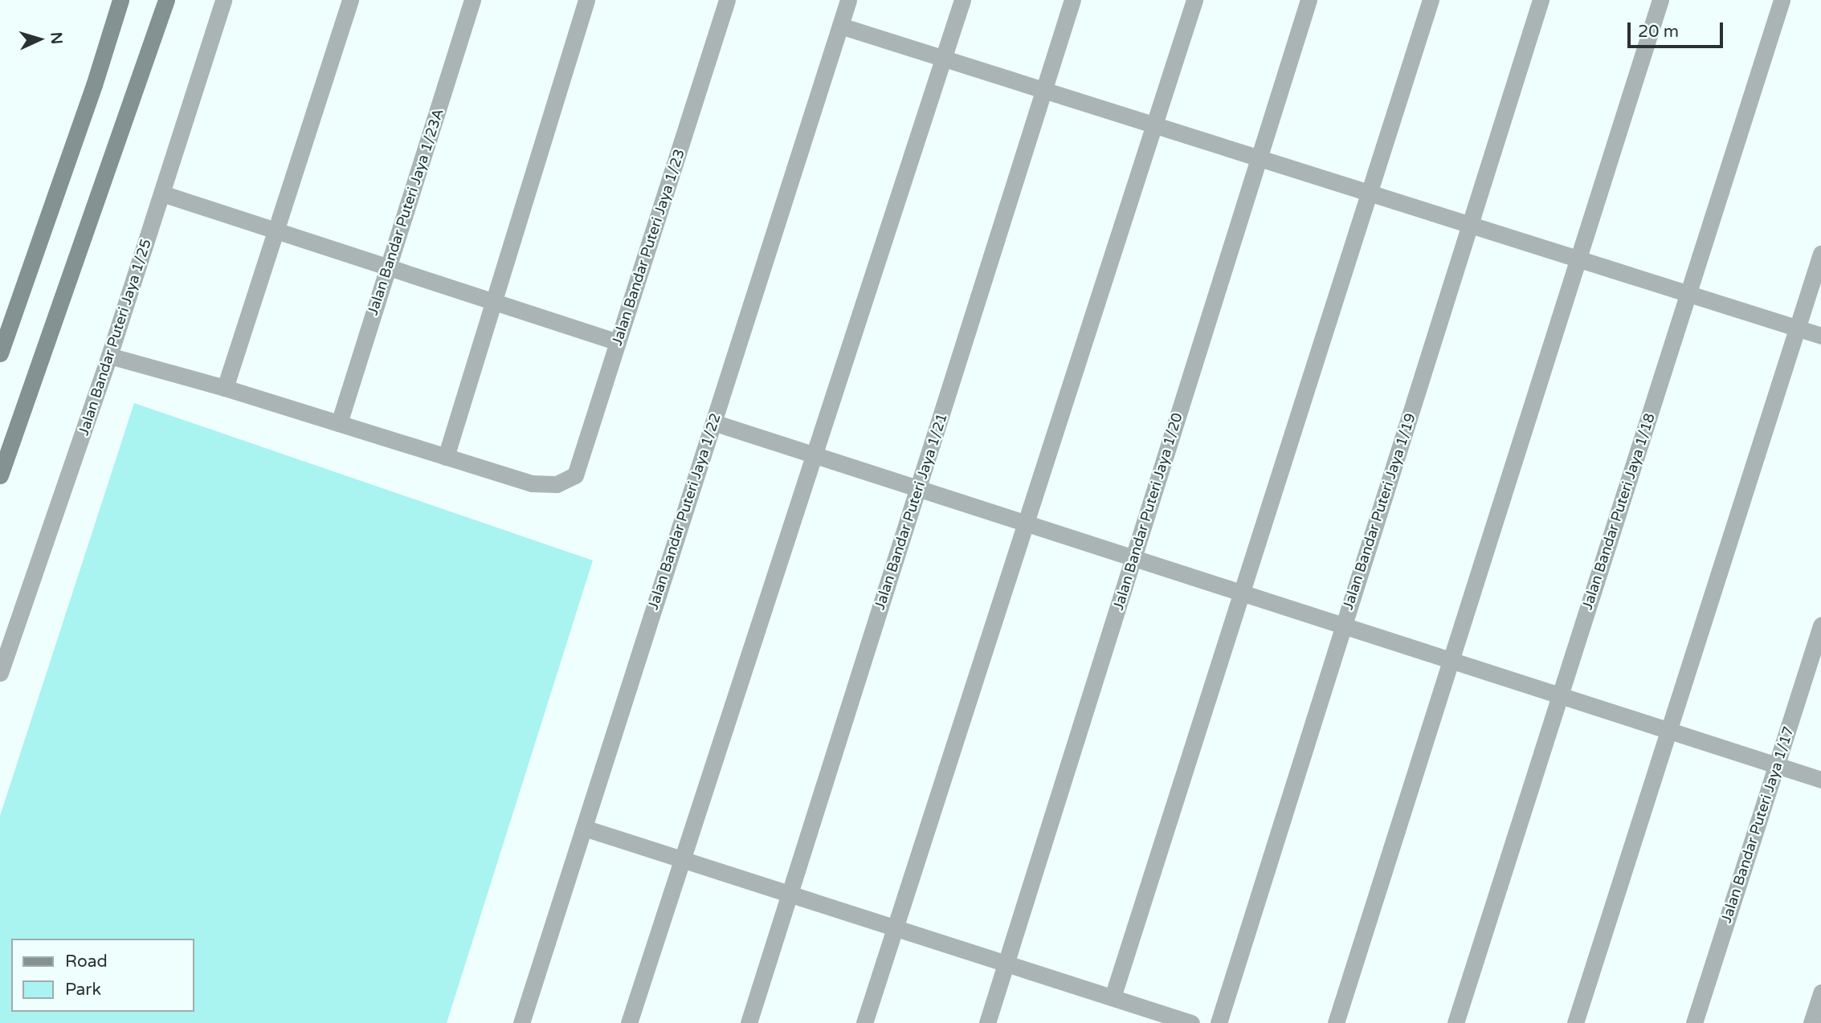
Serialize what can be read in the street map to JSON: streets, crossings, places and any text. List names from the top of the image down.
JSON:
{
  "streets": {
    "street": [
      "Jalan Bandar Puteri Jaya 1/23A",
      "Jalan Bandar Puteri Jaya 1/23",
      "Jalan Bandar Puteri Jaya 1/25",
      "Jalan Bandar Puteri Jaya 1/22",
      "Jalan Bandar Puteri Jaya 1/21",
      "Jalan Bandar Puteri Jaya 1/20",
      "Jalan Bandar Puteri Jaya 1/19",
      "Jalan Bandar Puteri Jaya 1/18",
      "Jalan Bandar Puteri Jaya 1/17"
    ]
  },
  "legend": ["Road", "Park"],
  "scale_bar": "20 m",
  "north": "right"
}
